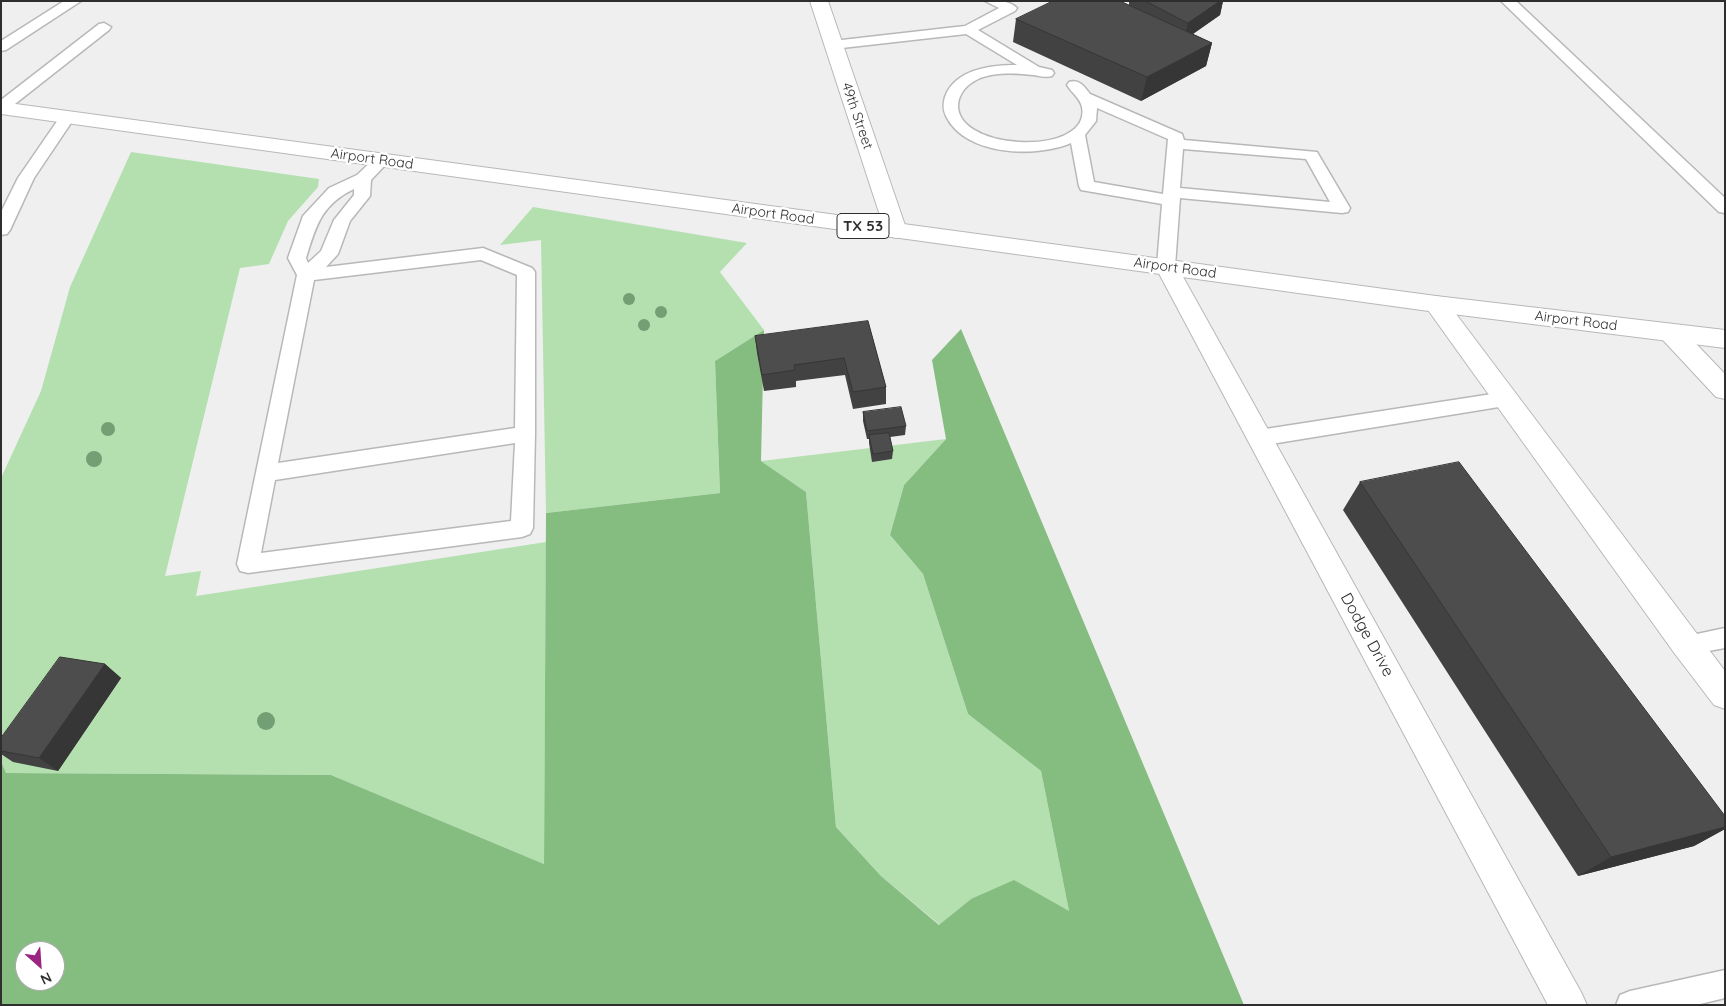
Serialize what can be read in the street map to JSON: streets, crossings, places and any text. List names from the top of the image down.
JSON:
{
  "streets": {
    "main road": [
      "49th Street",
      "Airport Road",
      "TX 53",
      "Dodge Drive"
    ]
  },
  "crossings": [
    ["49th Street", "Airport Road"],
    ["Airport Road", "Dodge Drive"]
  ],
  "north": "bottom right"
}
